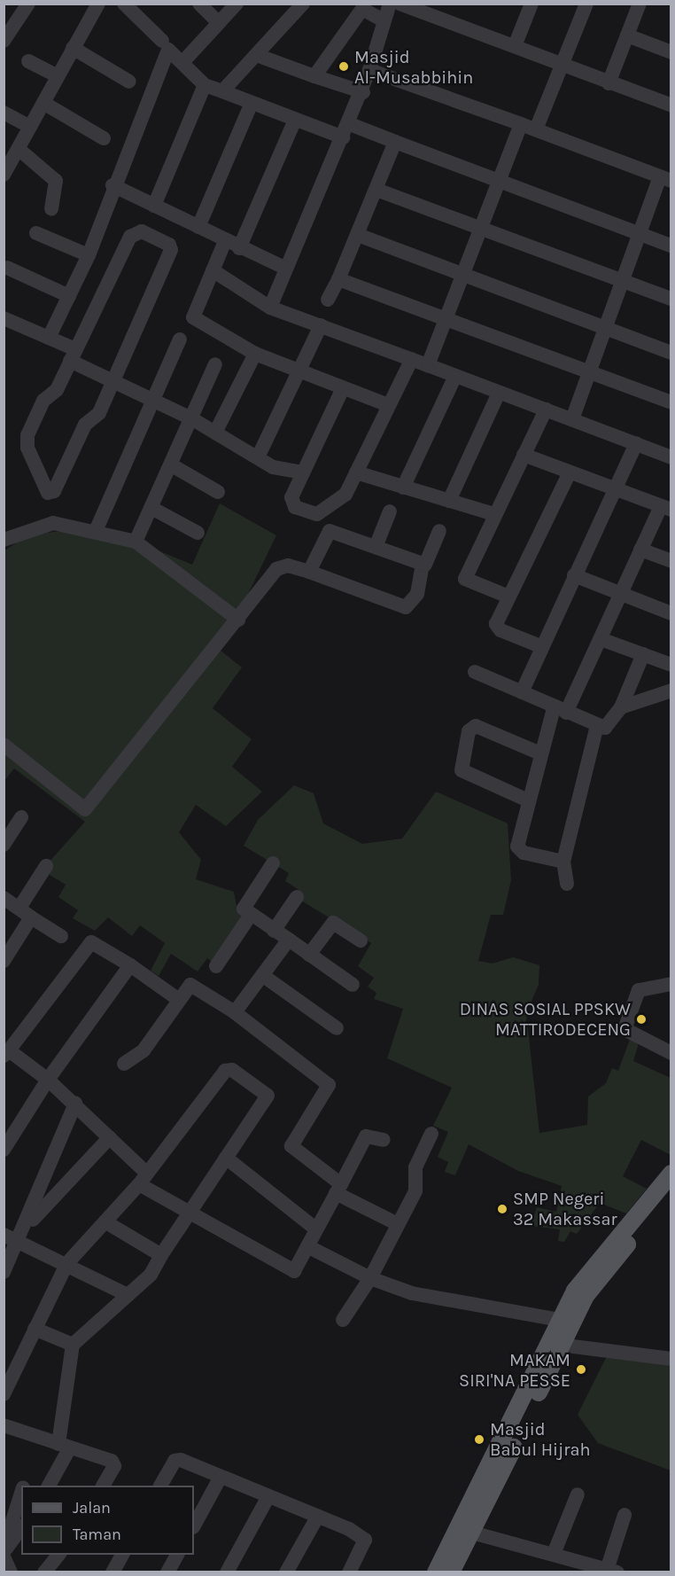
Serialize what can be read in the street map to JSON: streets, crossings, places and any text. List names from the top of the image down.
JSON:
{
  "places": [
    "Masjid Al-Musabbihin",
    "DINAS SOSIAL PPSKW MATTIRODECENG",
    "SMP Negeri 32 Makassar",
    "MAKAM SIRI'NA PESSE",
    "Masjid Babul Hijrah"
  ],
  "legend": ["Jalan", "Taman"]
}
